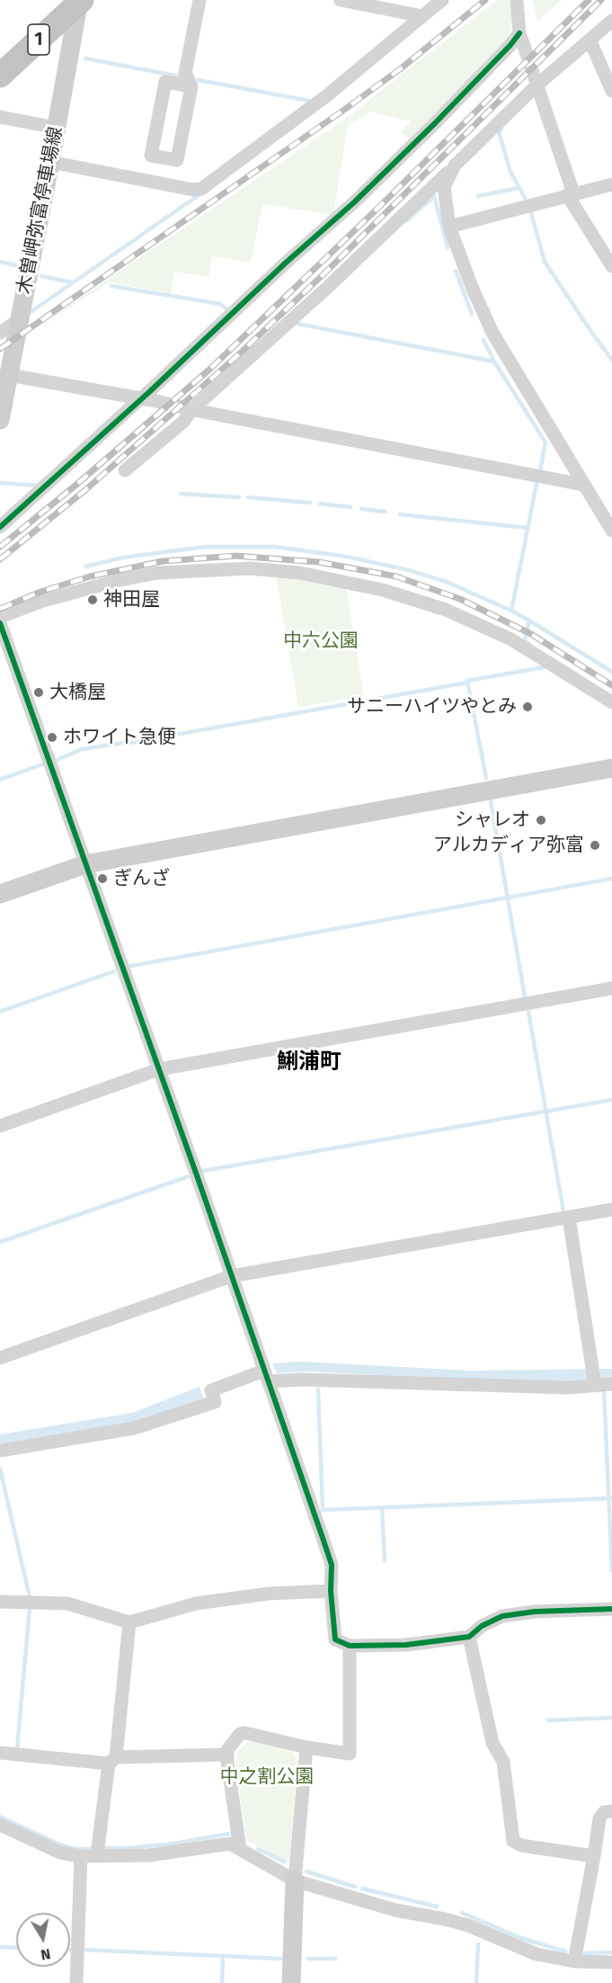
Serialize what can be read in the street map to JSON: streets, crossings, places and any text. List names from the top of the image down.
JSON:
{
  "streets": {
    "highway": ["1"],
    "street": ["木曽岬弥富停車場線"]
  },
  "crossings": [
    ["1", "木曽岬弥富停車場線"]
  ],
  "districts": ["鯏浦町"],
  "parks": ["中六公園", "中之割公園"],
  "places": [
    "神田屋",
    "大橋屋",
    "サニーハイツやとみ",
    "ホワイト急便",
    "シャレオ",
    "アルカディア弥富",
    "ぎんざ"
  ],
  "north": "bottom"
}
